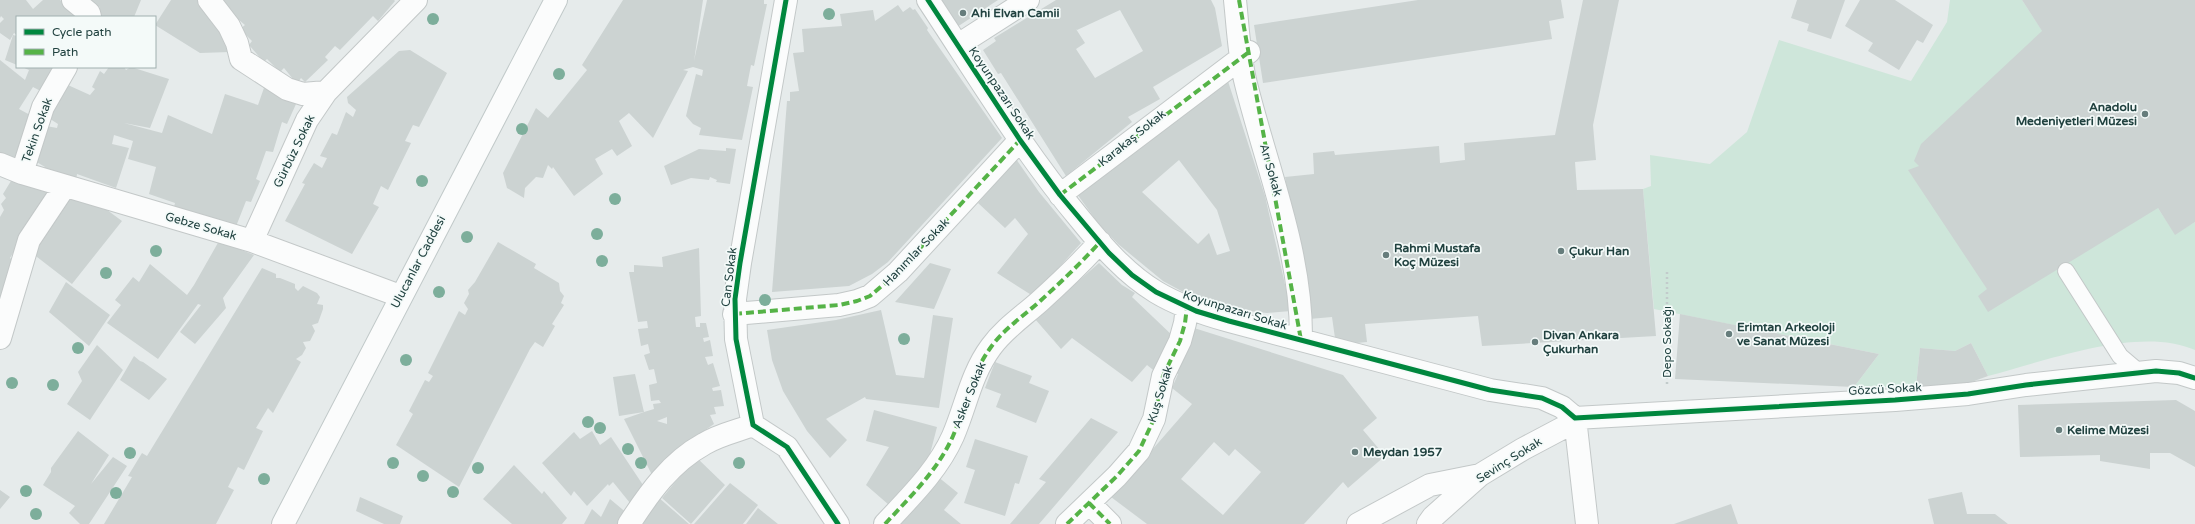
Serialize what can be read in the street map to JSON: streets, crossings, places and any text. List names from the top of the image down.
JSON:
{
  "streets": {
    "street": [
      "Koyunpazarı Sokak",
      "Tekin Sokak",
      "Karakaş Sokak",
      "Gürbüz Sokak",
      "Arı Sokak",
      "Gebze Sokak",
      "Hanımlar Sokak",
      "Ulucanlar Caddesi",
      "Can Sokak",
      "Gözcü Sokak",
      "Kuş Sokak",
      "Asker Sokak",
      "Sevinç Sokak"
    ],
    "path": ["Depo Sokağı"]
  },
  "crossings": [
    ["Koyunpazarı Sokak", "Karakaş Sokak"],
    ["Koyunpazarı Sokak", "Arı Sokak"],
    ["Koyunpazarı Sokak", "Hanımlar Sokak"],
    ["Koyunpazarı Sokak", "Gözcü Sokak"],
    ["Koyunpazarı Sokak", "Kuş Sokak"],
    ["Koyunpazarı Sokak", "Asker Sokak"],
    ["Koyunpazarı Sokak", "Sevinç Sokak"],
    ["Tekin Sokak", "Gebze Sokak"],
    ["Karakaş Sokak", "Arı Sokak"],
    ["Gürbüz Sokak", "Gebze Sokak"],
    ["Gebze Sokak", "Ulucanlar Caddesi"],
    ["Hanımlar Sokak", "Can Sokak"],
    ["Depo Sokağı", "Gözcü Sokak"],
    ["Gözcü Sokak", "Sevinç Sokak"]
  ],
  "places": [
    "Ahi Elvan Camii",
    "Anadolu Medeniyetleri Müzesi",
    "Çukur Han",
    "Rahmi Mustafa Koç Müzesi",
    "Erimtan Arkeoloji ve Sanat Müzesi",
    "Divan Ankara Çukurhan",
    "Kelime Müzesi",
    "Meydan 1957"
  ],
  "legend": ["Cycle path", "Path"]
}
